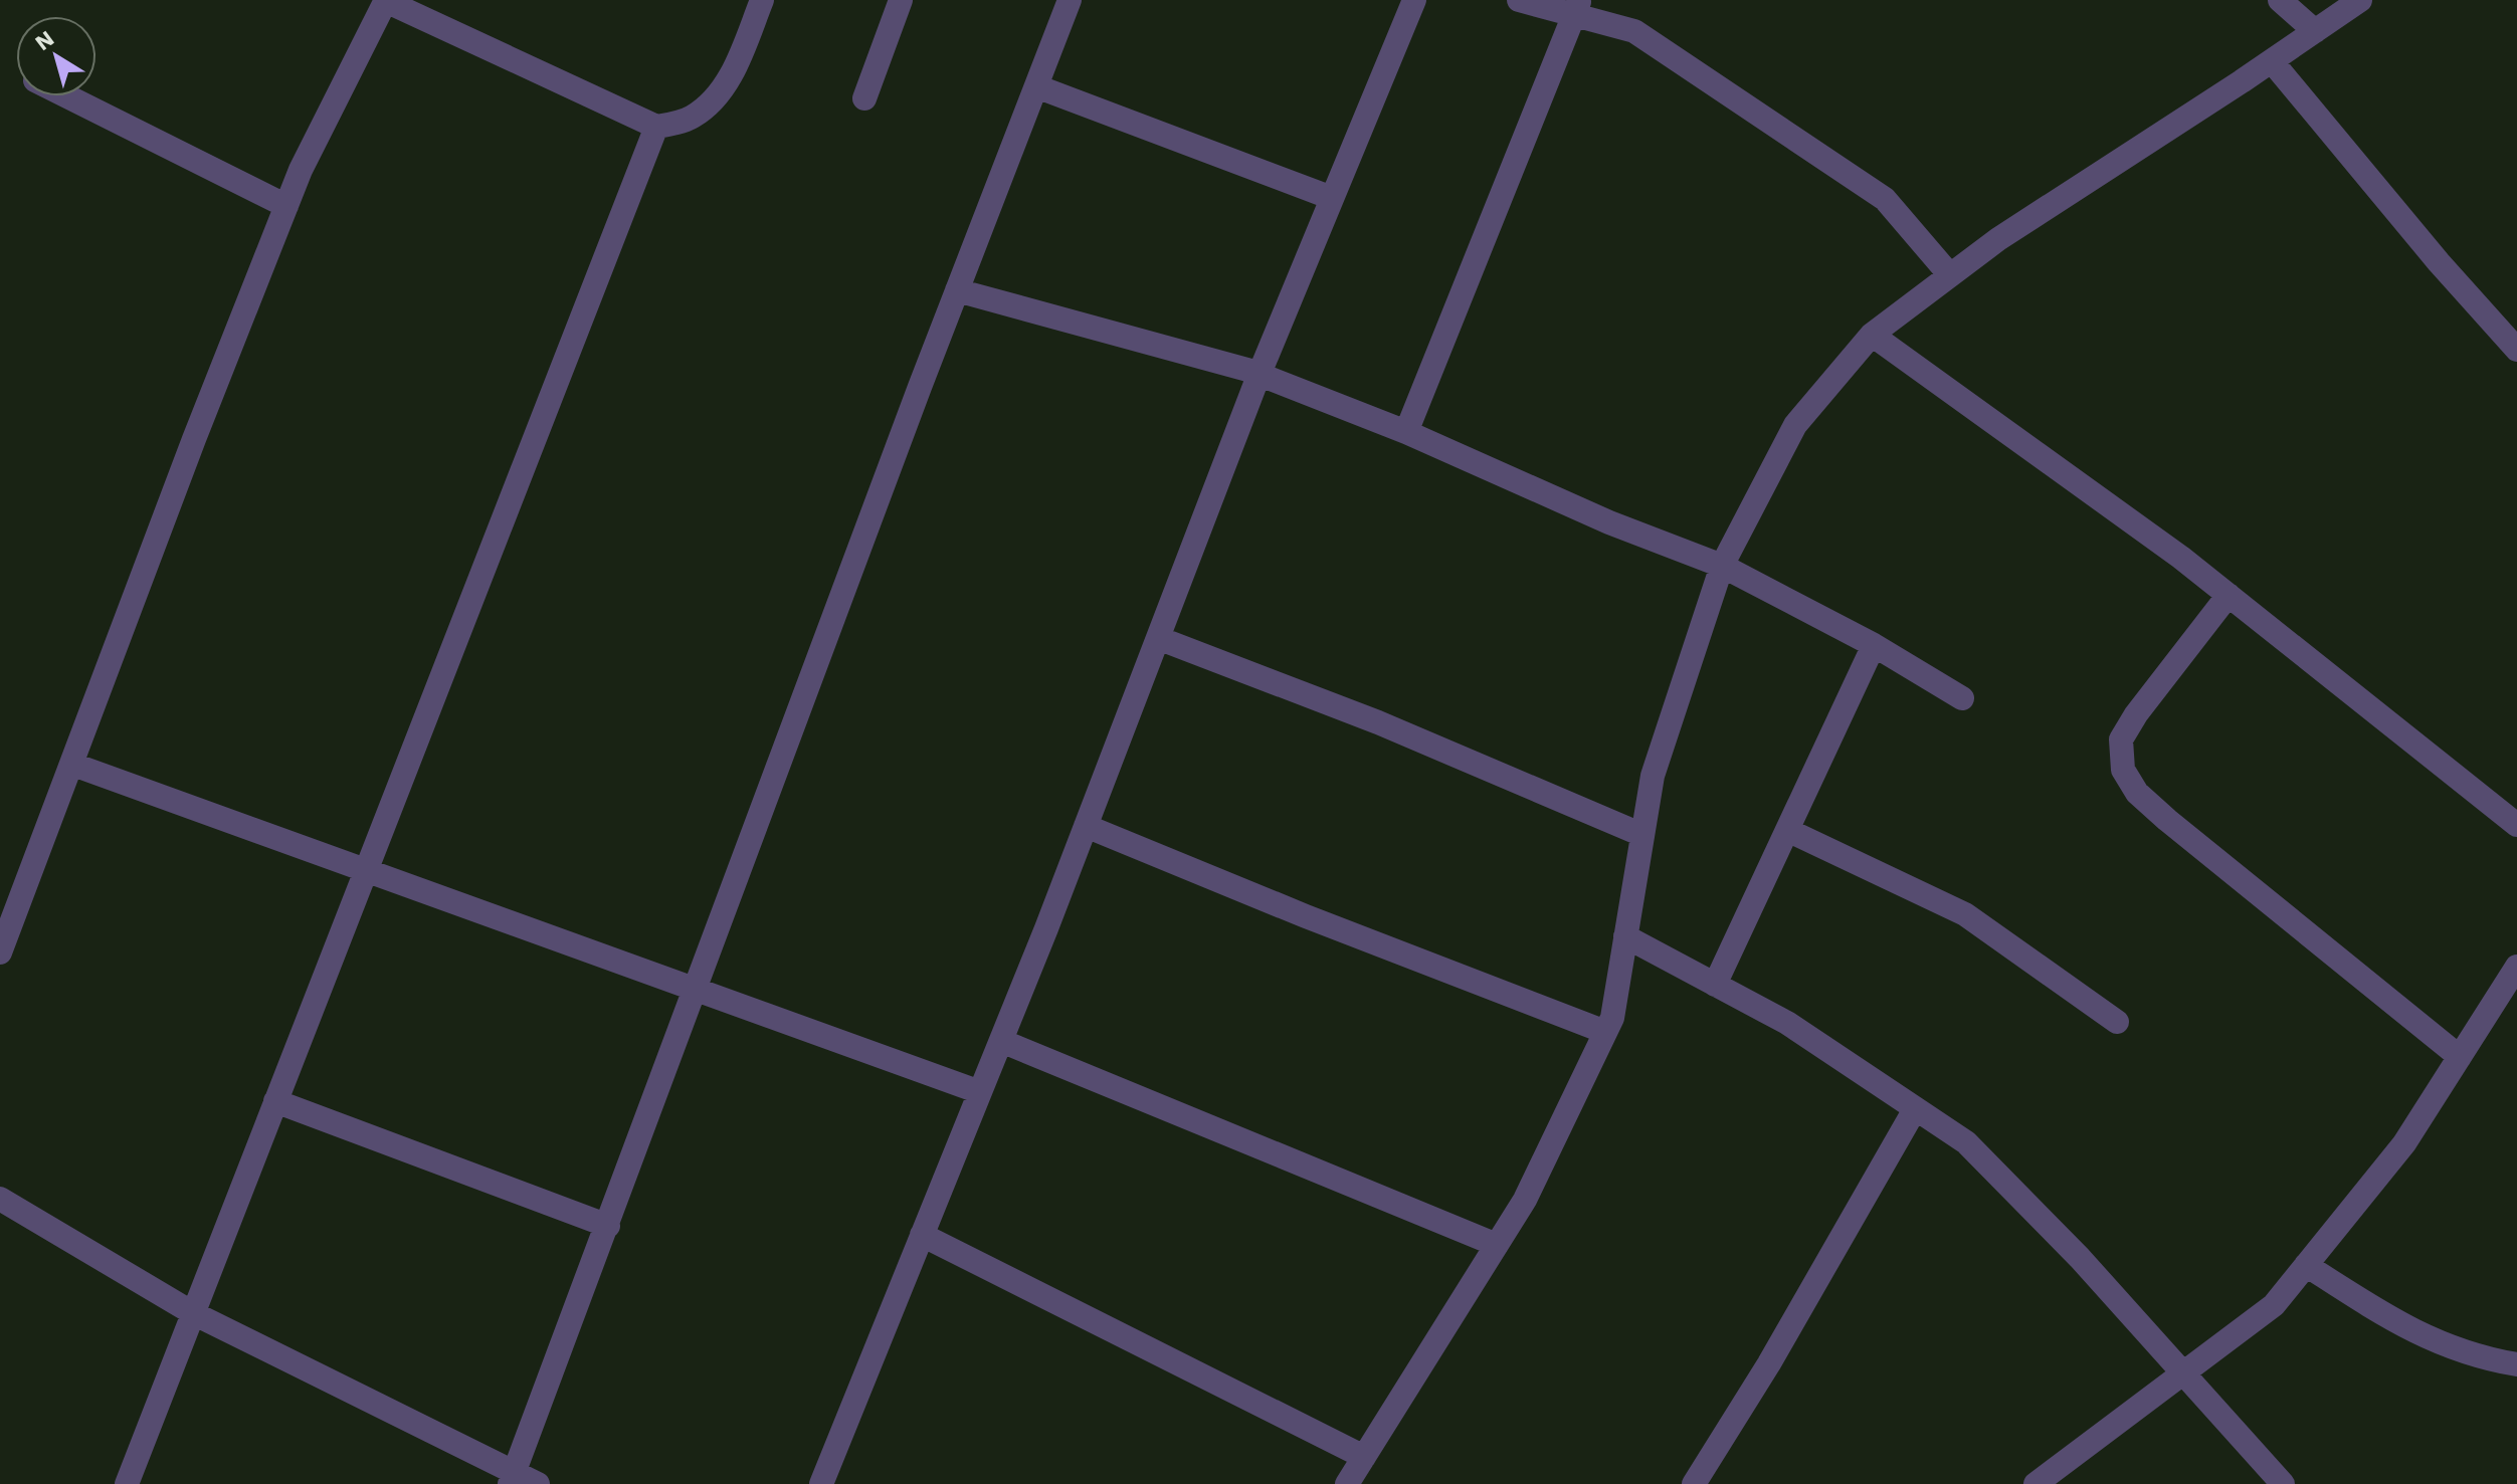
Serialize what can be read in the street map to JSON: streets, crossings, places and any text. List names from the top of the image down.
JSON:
{
  "north": "top left"
}
